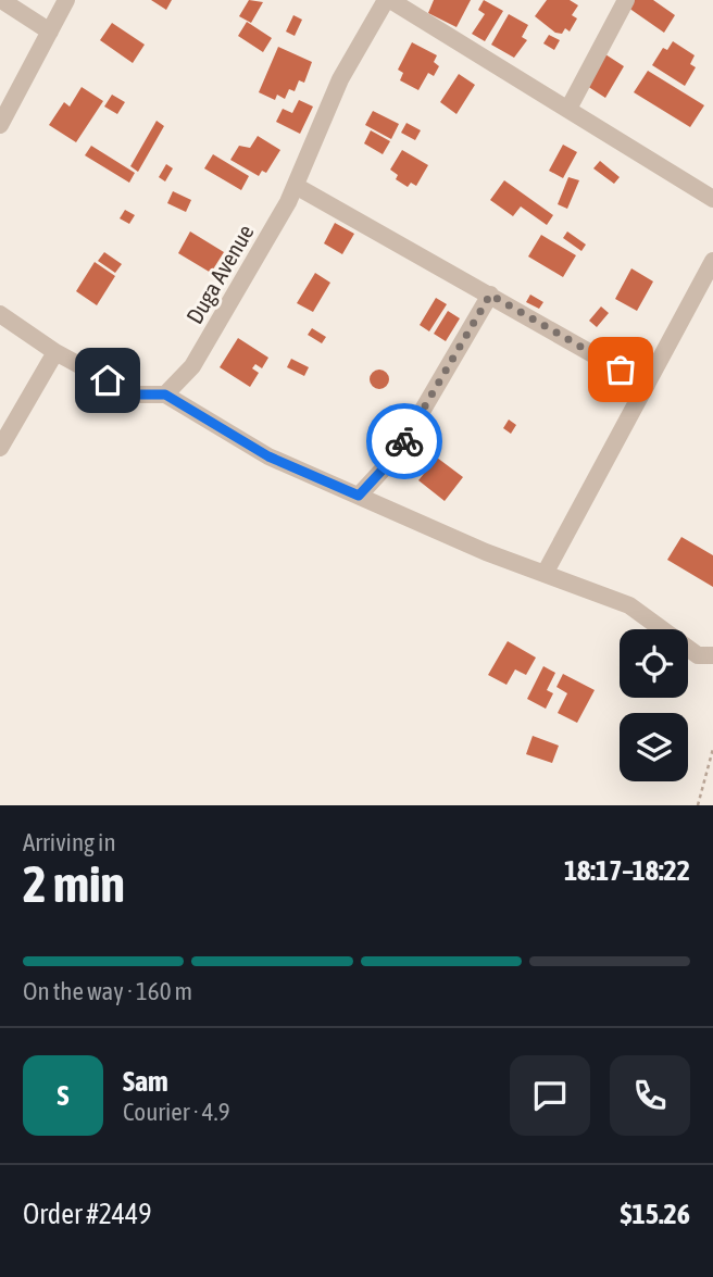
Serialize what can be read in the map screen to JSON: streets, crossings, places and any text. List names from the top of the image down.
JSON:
{
  "streets": {
    "street": ["Duga Avenue"]
  },
  "page": {
    "heading": ["2 min", "Arriving in", "18:17–18:22"],
    "panel": [
      "Sam",
      "Courier · 4.9",
      "Order #2449",
      "$15.26"
    ],
    "bar": "On the way · 160 m",
    "round": "S"
  }
}
